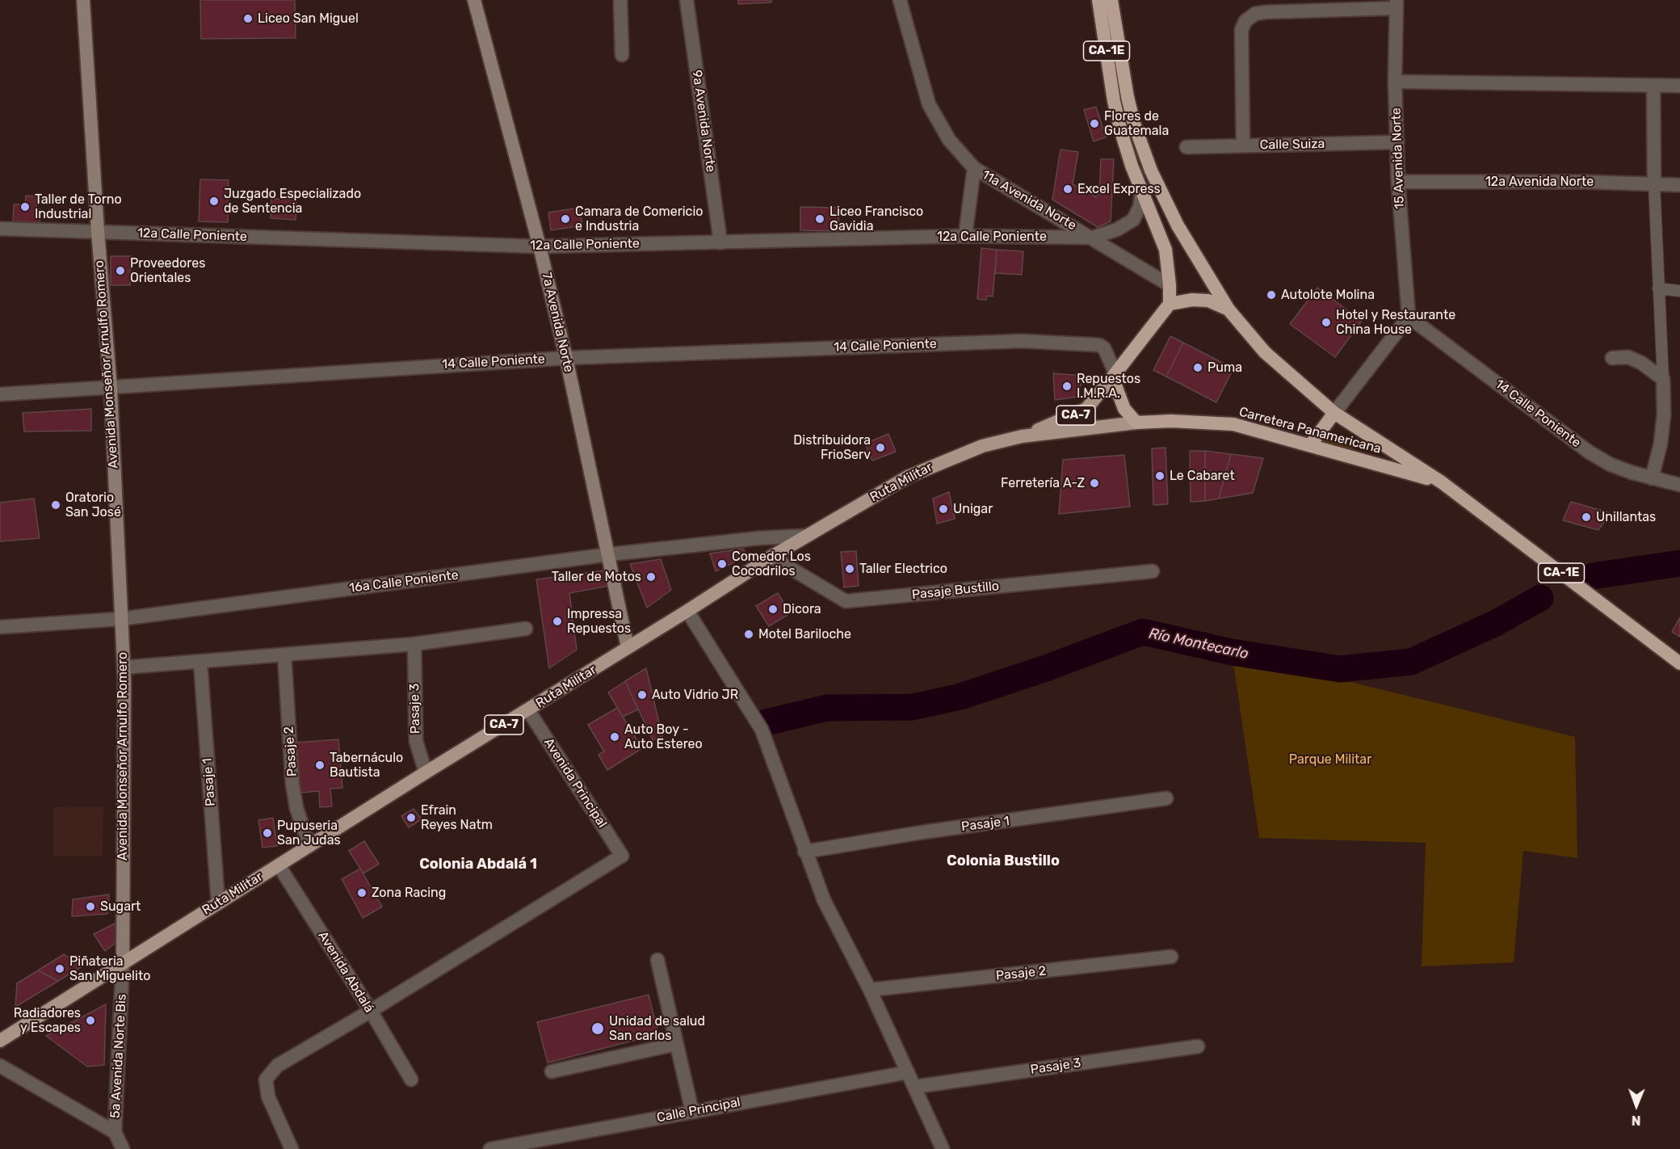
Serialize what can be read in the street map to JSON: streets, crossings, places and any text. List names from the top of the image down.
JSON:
{
  "streets": {
    "highway": ["CA-1E", "Carretera Panamericana"],
    "main road": [
      "7a Avenida Norte",
      "Avenida Monseñor Arnulfo Romero",
      "CA-7",
      "Ruta Militar"
    ],
    "street": [
      "9a Avenida Norte",
      "Calle Suiza",
      "15 Avenida Norte",
      "12a Avenida Norte",
      "11a Avenida Norte",
      "12a Calle Poniente",
      "14 Calle Poniente",
      "16a Calle Poniente",
      "Pasaje Bustillo",
      "Pasaje 3",
      "Pasaje 2",
      "Pasaje 1",
      "Avenida Principal",
      "Avenida Abdalá",
      "5a Avenida Norte Bis",
      "Calle Principal"
    ]
  },
  "crossings": [
    ["CA-1E", "11a Avenida Norte"],
    ["CA-1E", "12a Calle Poniente"],
    ["CA-1E", "Carretera Panamericana"],
    ["9a Avenida Norte", "12a Calle Poniente"],
    ["Calle Suiza", "15 Avenida Norte"],
    ["15 Avenida Norte", "12a Avenida Norte"],
    ["15 Avenida Norte", "14 Calle Poniente"],
    ["11a Avenida Norte", "12a Calle Poniente"],
    ["12a Calle Poniente", "7a Avenida Norte"],
    ["12a Calle Poniente", "Avenida Monseñor Arnulfo Romero"],
    ["7a Avenida Norte", "14 Calle Poniente"],
    ["7a Avenida Norte", "Ruta Militar"],
    ["7a Avenida Norte", "16a Calle Poniente"],
    ["14 Calle Poniente", "Avenida Monseñor Arnulfo Romero"],
    ["14 Calle Poniente", "Ruta Militar"],
    ["Avenida Monseñor Arnulfo Romero", "Ruta Militar"],
    ["Avenida Monseñor Arnulfo Romero", "16a Calle Poniente"],
    ["Avenida Monseñor Arnulfo Romero", "5a Avenida Norte Bis"],
    ["Carretera Panamericana", "Ruta Militar"],
    ["Ruta Militar", "16a Calle Poniente"],
    ["Ruta Militar", "Pasaje Bustillo"],
    ["Ruta Militar", "Pasaje 3"],
    ["Ruta Militar", "Pasaje 2"],
    ["Ruta Militar", "Pasaje 1"],
    ["Ruta Militar", "Avenida Principal"],
    ["Ruta Militar", "Avenida Abdalá"],
    ["Ruta Militar", "5a Avenida Norte Bis"],
    ["Avenida Principal", "Avenida Abdalá"]
  ],
  "districts": ["Colonia Bustillo", "Colonia Abdalá 1"],
  "water": ["Río Montecarlo"],
  "parks": ["Parque Militar"],
  "places": [
    "Liceo San Miguel",
    "Flores de Guatemala",
    "Excel Express",
    "Juzgado Especializado de Sentencia",
    "Taller de Torno Industrial",
    "Camara de Comericio e Industria",
    "Liceo Francisco Gavidia",
    "Proveedores Orientales",
    "Autolote Molina",
    "Hotel y Restaurante China House",
    "Puma",
    "Repuestos I.M.R.A.",
    "Distribuidora FrioServ",
    "Le Cabaret",
    "Ferretería A-Z",
    "Oratorio San José",
    "Unigar",
    "Unillantas",
    "Comedor Los Cocodrilos",
    "Taller Electrico",
    "Taller de Motos",
    "Dicora",
    "Impressa Repuestos",
    "Motel Bariloche",
    "Auto Vidrio JR",
    "Auto Boy - Auto Estereo",
    "Tabernáculo Bautista",
    "Efrain Reyes Natm",
    "Pupuseria San Judas",
    "Zona Racing",
    "Sugart",
    "Piñateria San Miguelito",
    "Radiadores y Escapes",
    "Unidad de salud San carlos"
  ],
  "north": "bottom"
}
